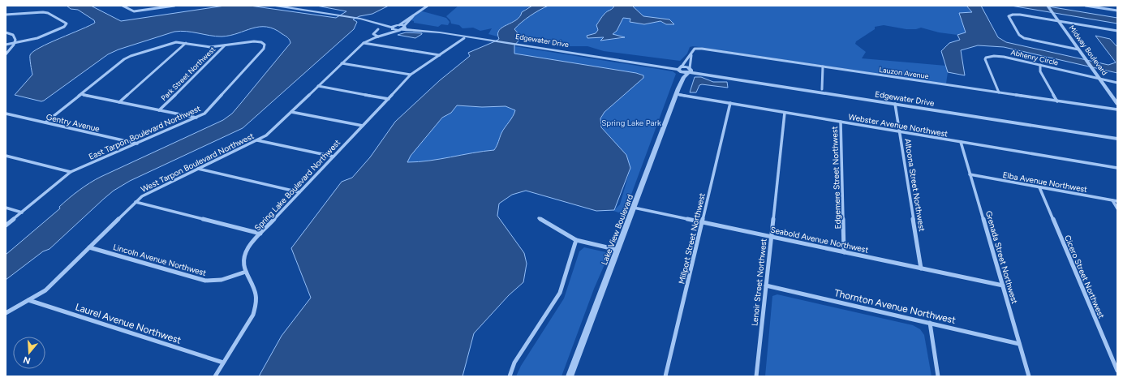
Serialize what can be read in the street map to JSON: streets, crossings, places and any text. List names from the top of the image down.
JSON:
{
  "streets": {
    "street": [
      "Edgewater Drive",
      "Midway Boulevard",
      "Abhenry Circle",
      "Lauzon Avenue",
      "Park Street Northwest",
      "Gentry Avenue",
      "Webster Avenue Northwest",
      "East Tarpon Boulevard Northwest",
      "West Tarpon Boulevard Northwest",
      "Edgemere Street Northwest",
      "Elba Avenue Northwest",
      "Spring Lake Boulevard Northwest",
      "Altoona Street Northwest",
      "Lake View Boulevard",
      "Millport Street Northwest",
      "Seabold Avenue Northwest",
      "Grenada Street Northwest",
      "Lincoln Avenue Northwest",
      "Cicero Street Northwest",
      "Lenoir Street Northwest",
      "Thornton Avenue Northwest",
      "Laurel Avenue Northwest"
    ]
  },
  "crossings": [
    ["Edgewater Drive", "West Tarpon Boulevard Northwest"],
    ["Edgewater Drive", "Altoona Street Northwest"],
    ["Edgewater Drive", "Lake View Boulevard"],
    ["Midway Boulevard", "Abhenry Circle"],
    ["Abhenry Circle", "Lauzon Avenue"],
    ["Park Street Northwest", "East Tarpon Boulevard Northwest"],
    ["Gentry Avenue", "East Tarpon Boulevard Northwest"],
    ["Webster Avenue Northwest", "Edgemere Street Northwest"],
    ["Webster Avenue Northwest", "Altoona Street Northwest"],
    ["Webster Avenue Northwest", "Lake View Boulevard"],
    ["Webster Avenue Northwest", "Millport Street Northwest"],
    ["Webster Avenue Northwest", "Grenada Street Northwest"],
    ["Webster Avenue Northwest", "Lenoir Street Northwest"],
    ["West Tarpon Boulevard Northwest", "Lincoln Avenue Northwest"],
    ["West Tarpon Boulevard Northwest", "Laurel Avenue Northwest"],
    ["Edgemere Street Northwest", "Seabold Avenue Northwest"],
    ["Elba Avenue Northwest", "Grenada Street Northwest"],
    ["Elba Avenue Northwest", "Cicero Street Northwest"],
    ["Spring Lake Boulevard Northwest", "Lincoln Avenue Northwest"],
    ["Spring Lake Boulevard Northwest", "Laurel Avenue Northwest"],
    ["Altoona Street Northwest", "Seabold Avenue Northwest"],
    ["Lake View Boulevard", "Seabold Avenue Northwest"],
    ["Millport Street Northwest", "Seabold Avenue Northwest"],
    ["Seabold Avenue Northwest", "Grenada Street Northwest"],
    ["Seabold Avenue Northwest", "Lenoir Street Northwest"],
    ["Grenada Street Northwest", "Thornton Avenue Northwest"],
    ["Lenoir Street Northwest", "Thornton Avenue Northwest"]
  ],
  "parks": ["Spring Lake Park"],
  "north": "bottom"
}
